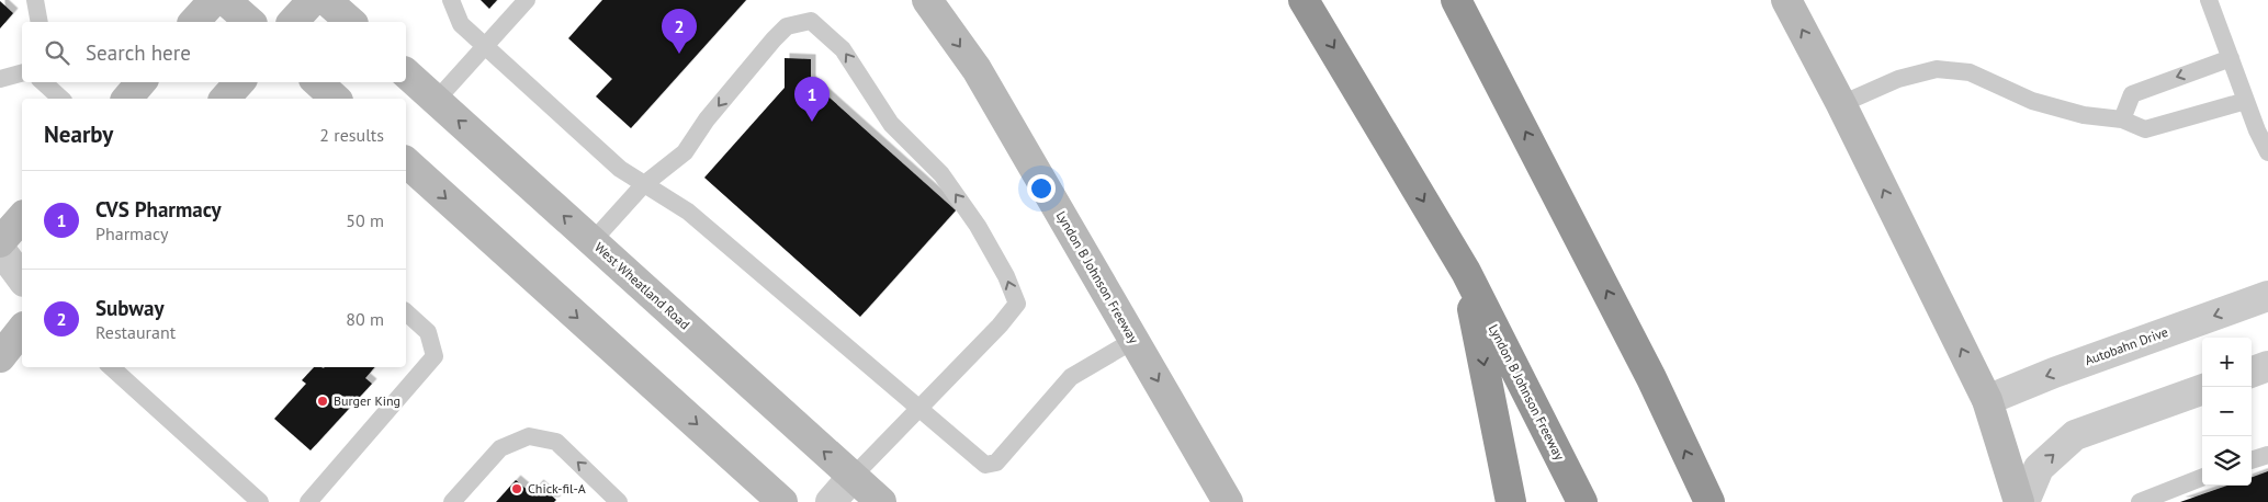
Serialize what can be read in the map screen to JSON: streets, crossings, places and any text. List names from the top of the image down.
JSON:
{
  "streets": {
    "highway": ["Lyndon B Johnson Freeway"],
    "main road": ["West Wheatland Road"],
    "street": ["Autobahn Drive"]
  },
  "one_way": ["Lyndon B Johnson Freeway"],
  "places": ["Burger King", "Chick-fil-A"],
  "page": {
    "pins": ["2", "1"],
    "search": "Search here",
    "heading": ["Nearby", "2 results"],
    "list": [
      {
        "mark": "1",
        "name": "CVS Pharmacy",
        "note": "Pharmacy",
        "value": "50 m"
      },
      {
        "mark": "2",
        "name": "Subway",
        "note": "Restaurant",
        "value": "80 m"
      }
    ],
    "map_buttons": ["+", "−"]
  }
}
